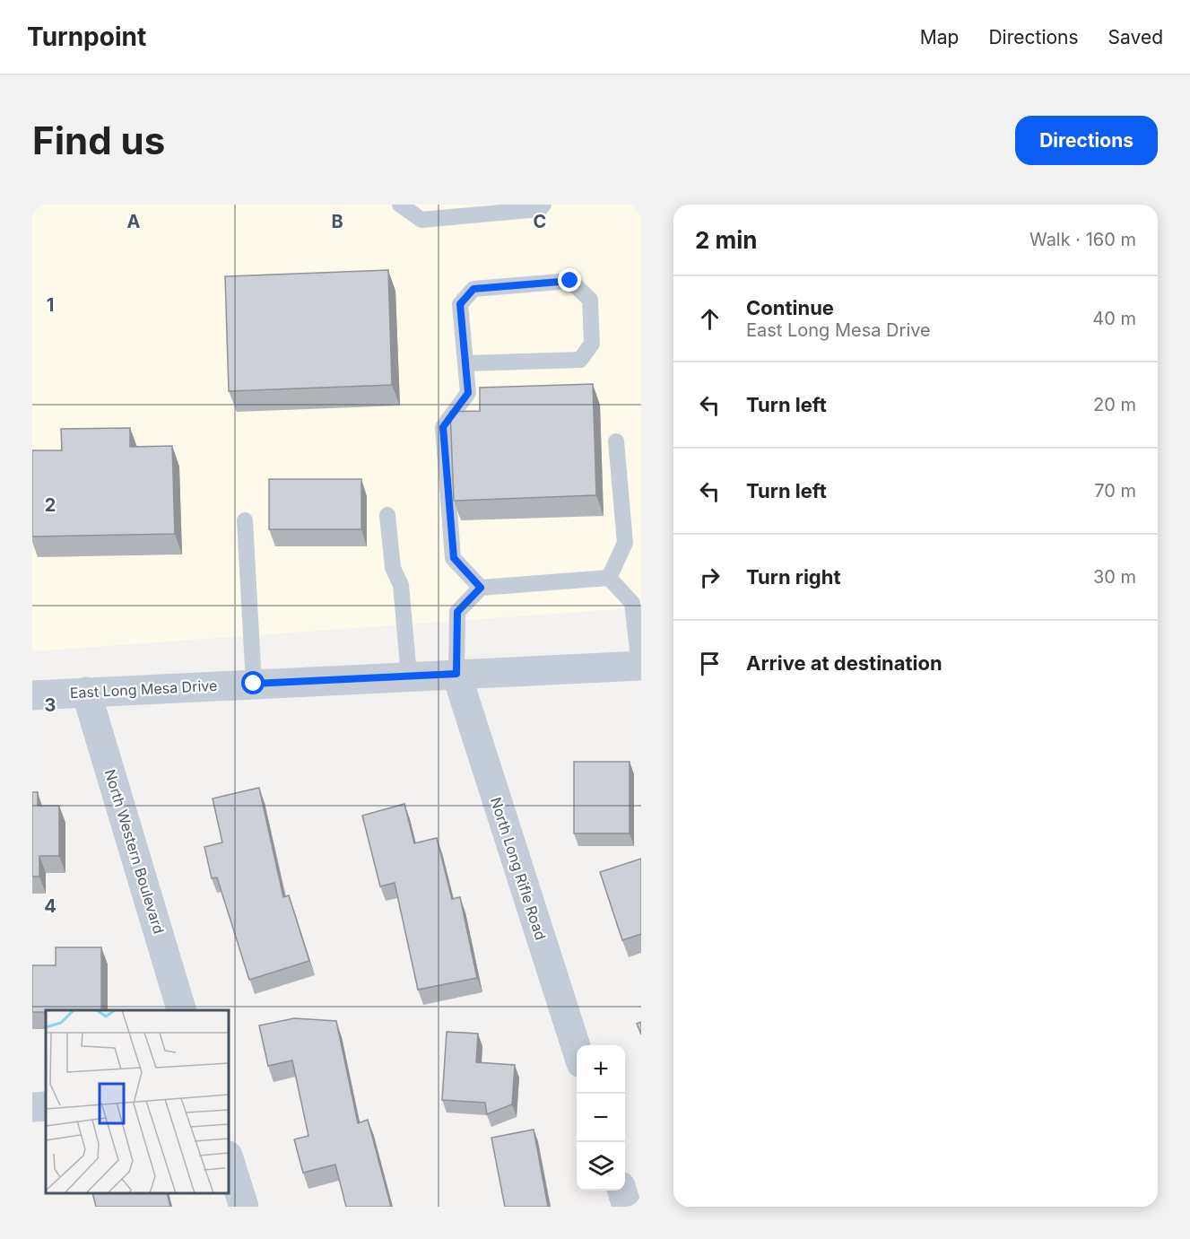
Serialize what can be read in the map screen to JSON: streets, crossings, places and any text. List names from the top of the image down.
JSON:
{
  "streets": {
    "street": ["East Long Mesa Drive", "North Western Boulevard", "North Long Rifle Road"]
  },
  "crossings": [
    ["East Long Mesa Drive", "North Western Boulevard"],
    ["East Long Mesa Drive", "North Long Rifle Road"]
  ],
  "page": {
    "header": "Turnpoint",
    "nav": ["Map", "Directions", "Saved"],
    "buttons": "Directions",
    "title": "Find us",
    "heading": ["2 min", "Walk · 160 m"],
    "list": [
      ["Continue", "East Long Mesa Drive", "40 m"],
      ["Turn left", "20 m"],
      ["Turn left", "70 m"],
      ["Turn right", "30 m"],
      "Arrive at destination"
    ],
    "map_buttons": ["+", "−"]
  },
  "grid": {
    "columns": ["A", "B", "C"],
    "rows": [
      "1",
      "2",
      "3",
      "4"
    ]
  }
}
